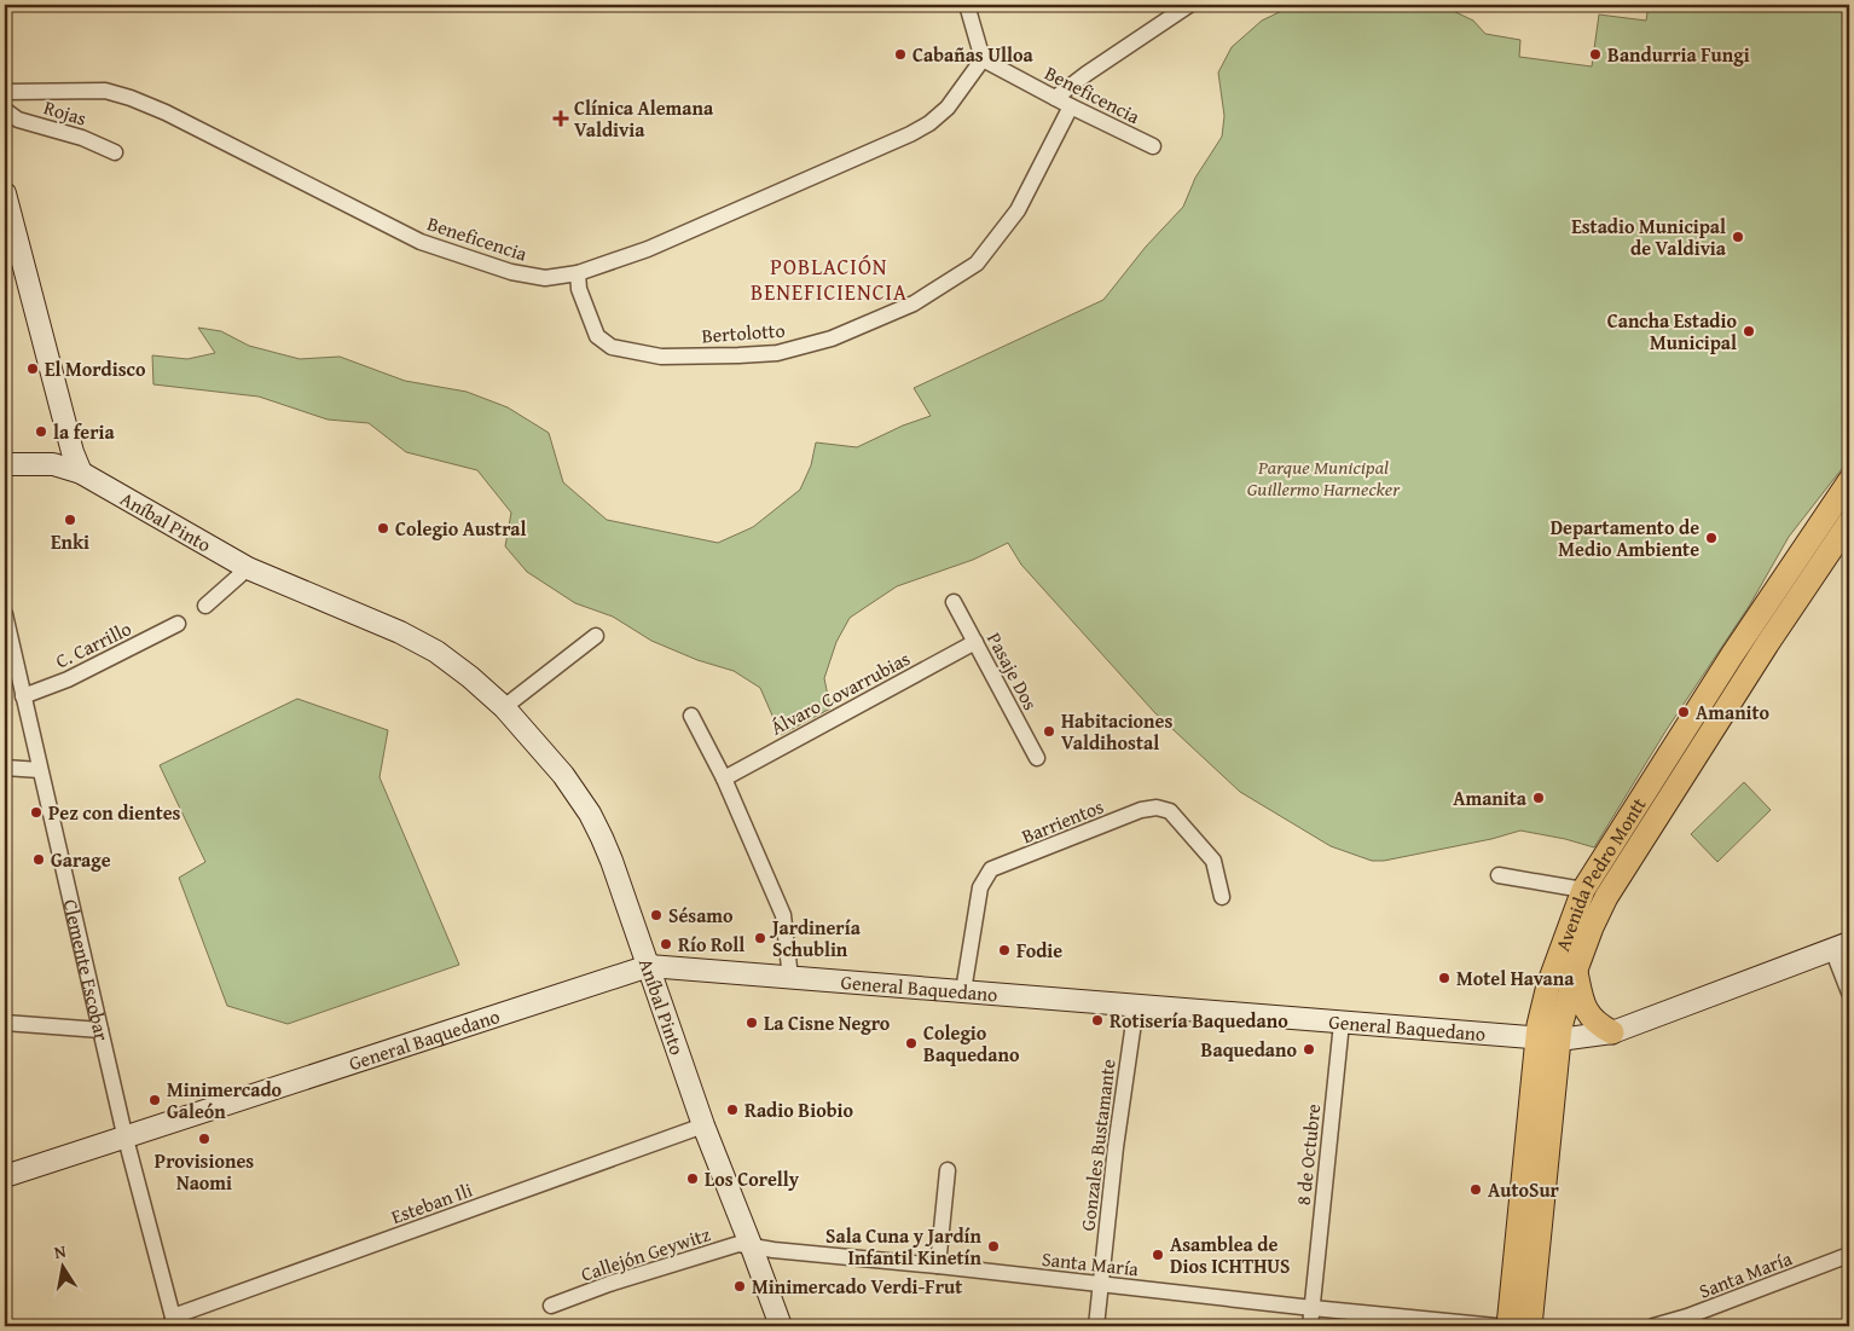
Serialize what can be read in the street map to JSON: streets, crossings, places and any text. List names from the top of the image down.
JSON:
{
  "streets": {
    "main road": ["Avenida Pedro Montt"],
    "street": [
      "Beneficencia",
      "Rojas",
      "Bertolotto",
      "Aníbal Pinto",
      "C. Carrillo",
      "Pasaje Dos",
      "Álvaro Covarrubias",
      "Barrientos",
      "Clemente Escobar",
      "General Baquedano",
      "Gonzales Bustamante",
      "8 de Octubre",
      "Esteban Ili",
      "Callejón Geywitz",
      "Santa María"
    ]
  },
  "crossings": [
    ["Beneficencia", "Bertolotto"],
    ["Aníbal Pinto", "General Baquedano"],
    ["Aníbal Pinto", "Esteban Ili"],
    ["Aníbal Pinto", "Callejón Geywitz"],
    ["Aníbal Pinto", "Santa María"],
    ["C. Carrillo", "Clemente Escobar"],
    ["Pasaje Dos", "Álvaro Covarrubias"],
    ["Barrientos", "General Baquedano"],
    ["Avenida Pedro Montt", "General Baquedano"],
    ["Clemente Escobar", "General Baquedano"],
    ["Clemente Escobar", "Esteban Ili"],
    ["General Baquedano", "Gonzales Bustamante"],
    ["General Baquedano", "8 de Octubre"],
    ["Gonzales Bustamante", "Santa María"],
    ["8 de Octubre", "Santa María"],
    ["Callejón Geywitz", "Santa María"]
  ],
  "districts": ["POBLACIÓN BENEFICIENCIA"],
  "parks": ["Parque Municipal Guillermo Harnecker"],
  "places": {
    "other": [
      "Cabañas Ulloa",
      "Bandurria Fungi",
      "Estadio Municipal de Valdivia",
      "Cancha Estadio Municipal",
      "El Mordisco",
      "la feria",
      "Enki",
      "Colegio Austral",
      "Departamento de Medio Ambiente",
      "Amanito",
      "Habitaciones Valdihostal",
      "Amanita",
      "Pez con dientes",
      "Garage",
      "Sésamo",
      "Jardinería Schublin",
      "Río Roll",
      "Fodie",
      "Motel Havana",
      "Rotisería Baquedano",
      "La Cisne Negro",
      "Colegio Baquedano",
      "Baquedano",
      "Minimercado Galeón",
      "Radio Biobio",
      "Provisiones Naomi",
      "Los Corelly",
      "AutoSur",
      "Sala Cuna y Jardín Infantil Kinetín",
      "Asamblea de Dios ICHTHUS",
      "Minimercado Verdi-Frut"
    ],
    "health": ["Clínica Alemana Valdivia"]
  },
  "north": "top"
}
